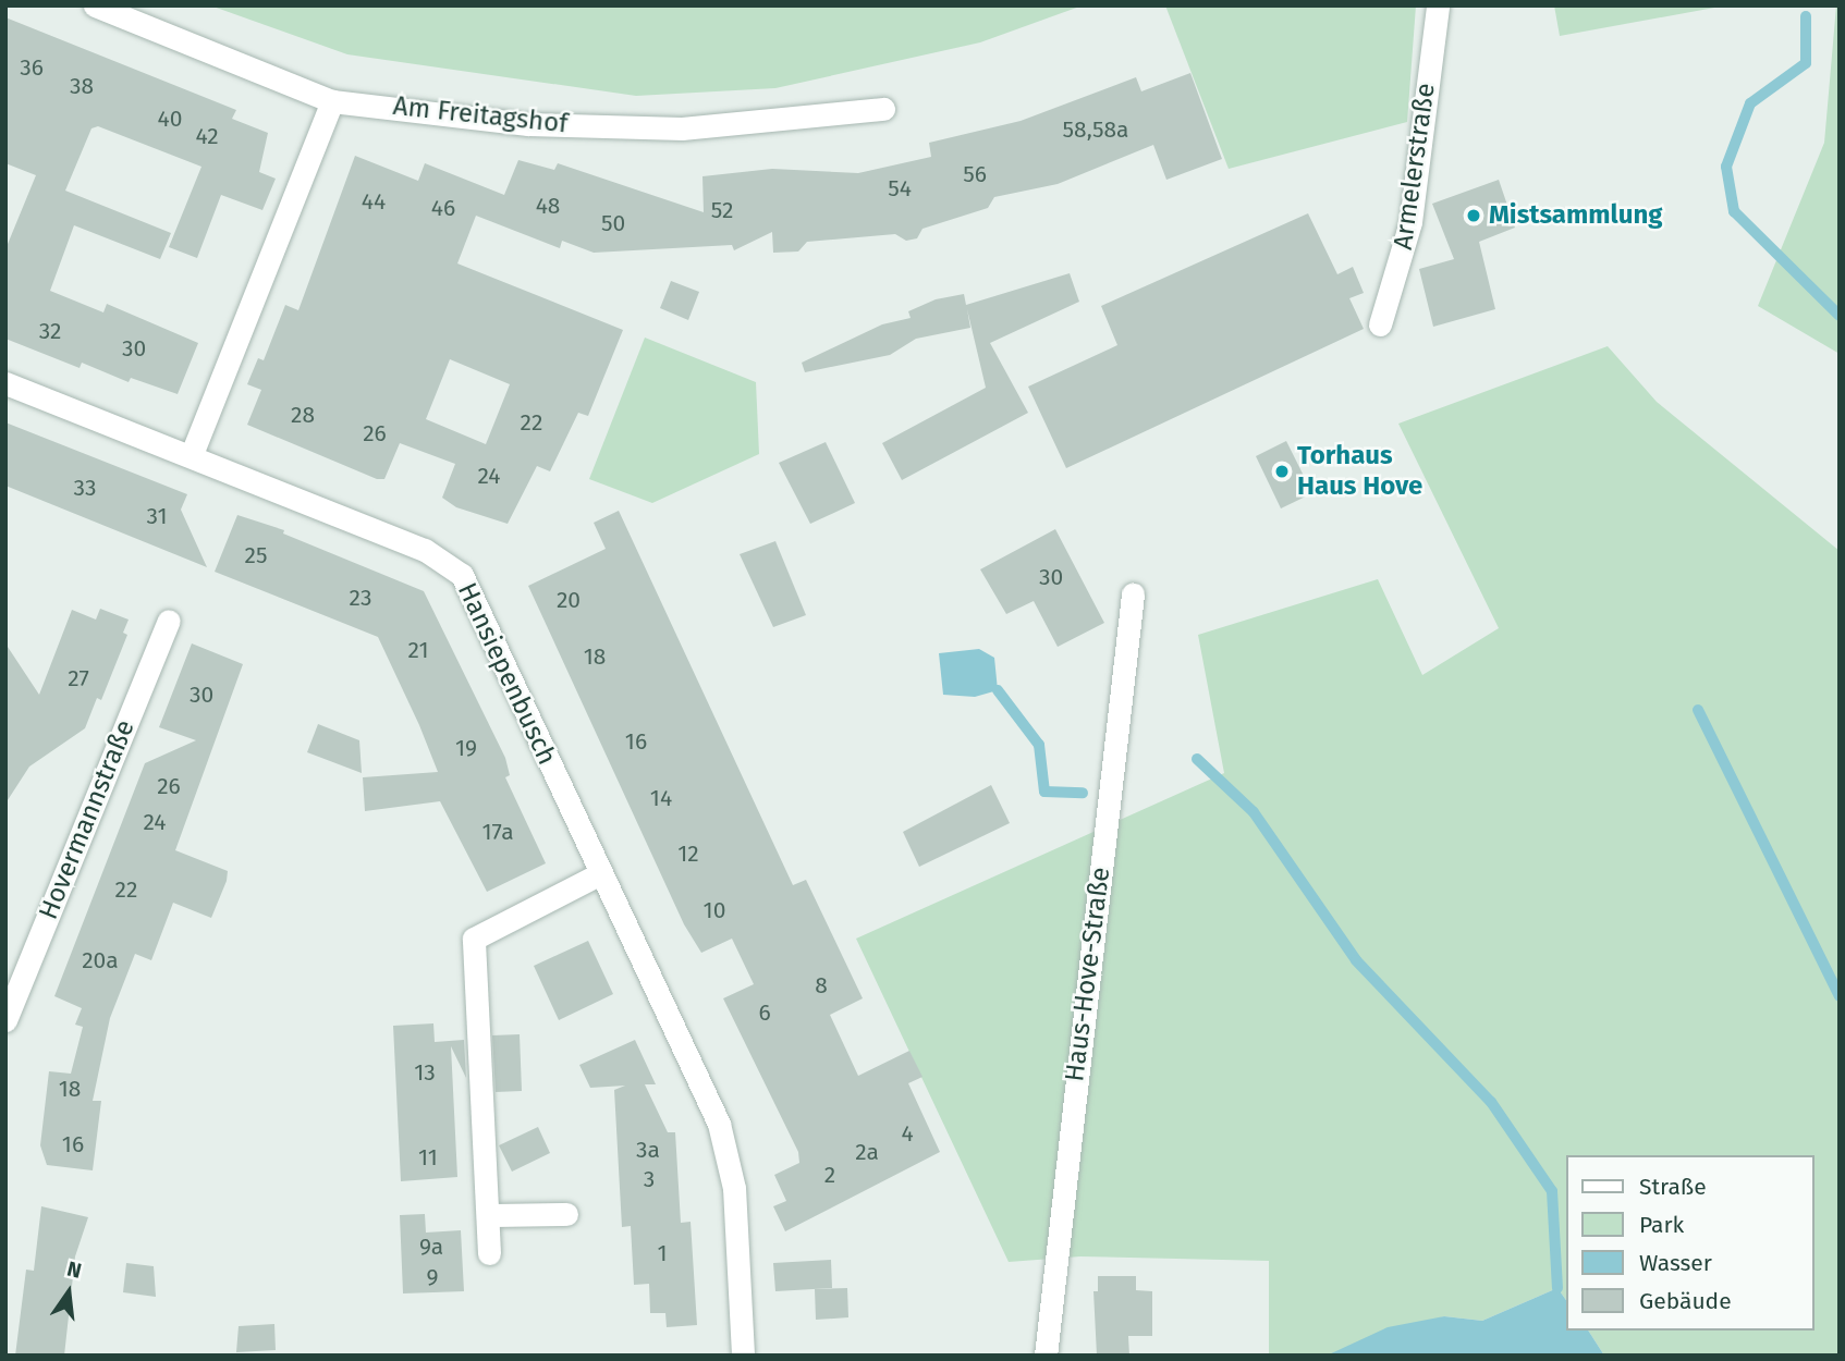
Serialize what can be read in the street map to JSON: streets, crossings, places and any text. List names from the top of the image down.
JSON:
{
  "streets": {
    "street": [
      "Am Freitagshof",
      "Armelerstraße",
      "Hansiepenbusch",
      "Hovermannstraße",
      "Haus-Hove-Straße"
    ]
  },
  "places": ["Mistsammlung", "Torhaus Haus Hove"],
  "house_numbers": [
    "36",
    "38",
    "40",
    "58,58a",
    "42",
    "56",
    "54",
    "44",
    "48",
    "46",
    "52",
    "50",
    "32",
    "30",
    "28",
    "22",
    "26",
    "24",
    "33",
    "31",
    "25",
    "30",
    "23",
    "20",
    "21",
    "18",
    "27",
    "30",
    "16",
    "19",
    "26",
    "14",
    "24",
    "17a",
    "12",
    "22",
    "10",
    "20a",
    "8",
    "6",
    "13",
    "18",
    "4",
    "16",
    "3a",
    "2a",
    "11",
    "2",
    "3",
    "9a",
    "1",
    "9"
  ],
  "legend": [
    "Straße",
    "Park",
    "Wasser",
    "Gebäude"
  ],
  "north": "top"
}
